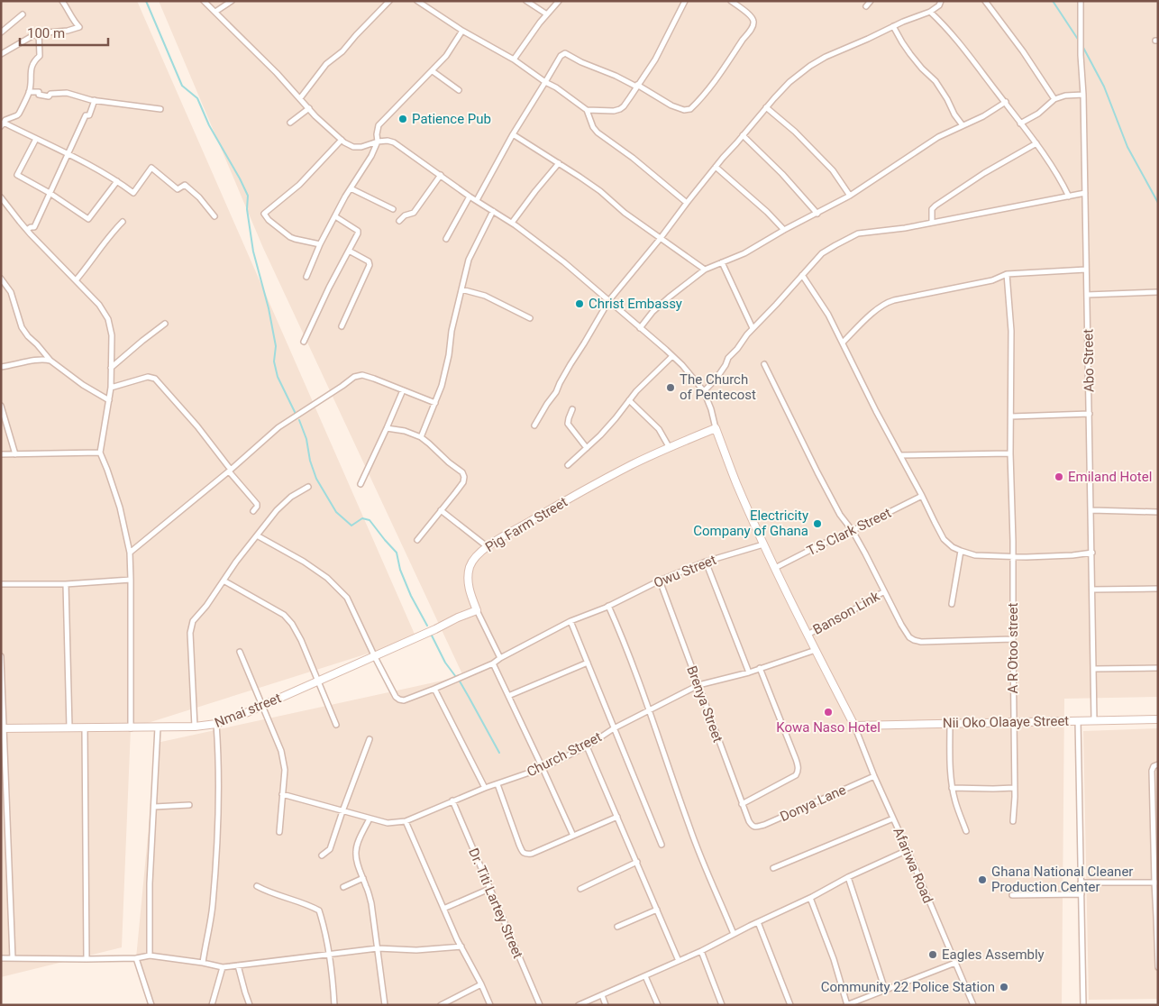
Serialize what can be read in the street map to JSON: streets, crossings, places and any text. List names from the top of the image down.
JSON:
{
  "streets": {
    "street": [
      "Abo Street",
      "Pig Farm Street",
      "T.S Clark Street",
      "Owu Street",
      "Banson Link",
      "A R Otoo street",
      "Brenya Street",
      "Nmai street",
      "Nii Oko Olaaye Street",
      "Church Street",
      "Donya Lane",
      "Afariwa Road",
      "Dr. Titi Lartey Street"
    ]
  },
  "crossings": [
    ["Abo Street", "Nii Oko Olaaye Street"],
    ["Pig Farm Street", "Nmai street"],
    ["Owu Street", "Brenya Street"],
    ["A R Otoo street", "Nii Oko Olaaye Street"],
    ["Brenya Street", "Church Street"],
    ["Brenya Street", "Donya Lane"],
    ["Nii Oko Olaaye Street", "Afariwa Road"],
    ["Church Street", "Dr. Titi Lartey Street"],
    ["Donya Lane", "Afariwa Road"]
  ],
  "places": [
    "Patience Pub",
    "Christ Embassy",
    "The Church of Pentecost",
    "Emiland Hotel",
    "Electricity Company of Ghana",
    "Kowa Naso Hotel",
    "Ghana National Cleaner Production Center",
    "Eagles Assembly",
    "Community 22 Police Station"
  ],
  "scale_bar": "100 m"
}
